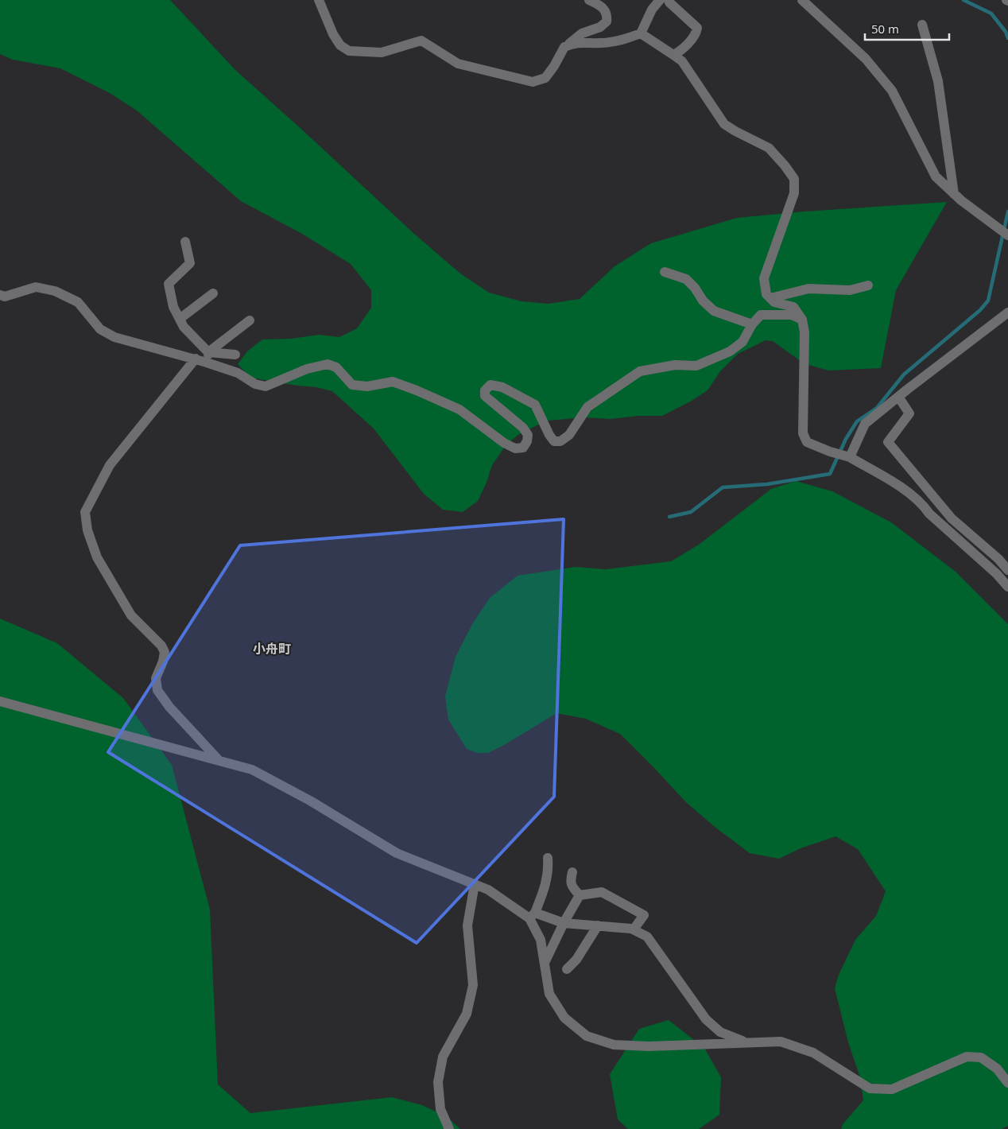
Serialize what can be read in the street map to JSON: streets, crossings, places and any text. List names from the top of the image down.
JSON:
{
  "districts": ["小舟町"],
  "scale_bar": "50 m"
}
